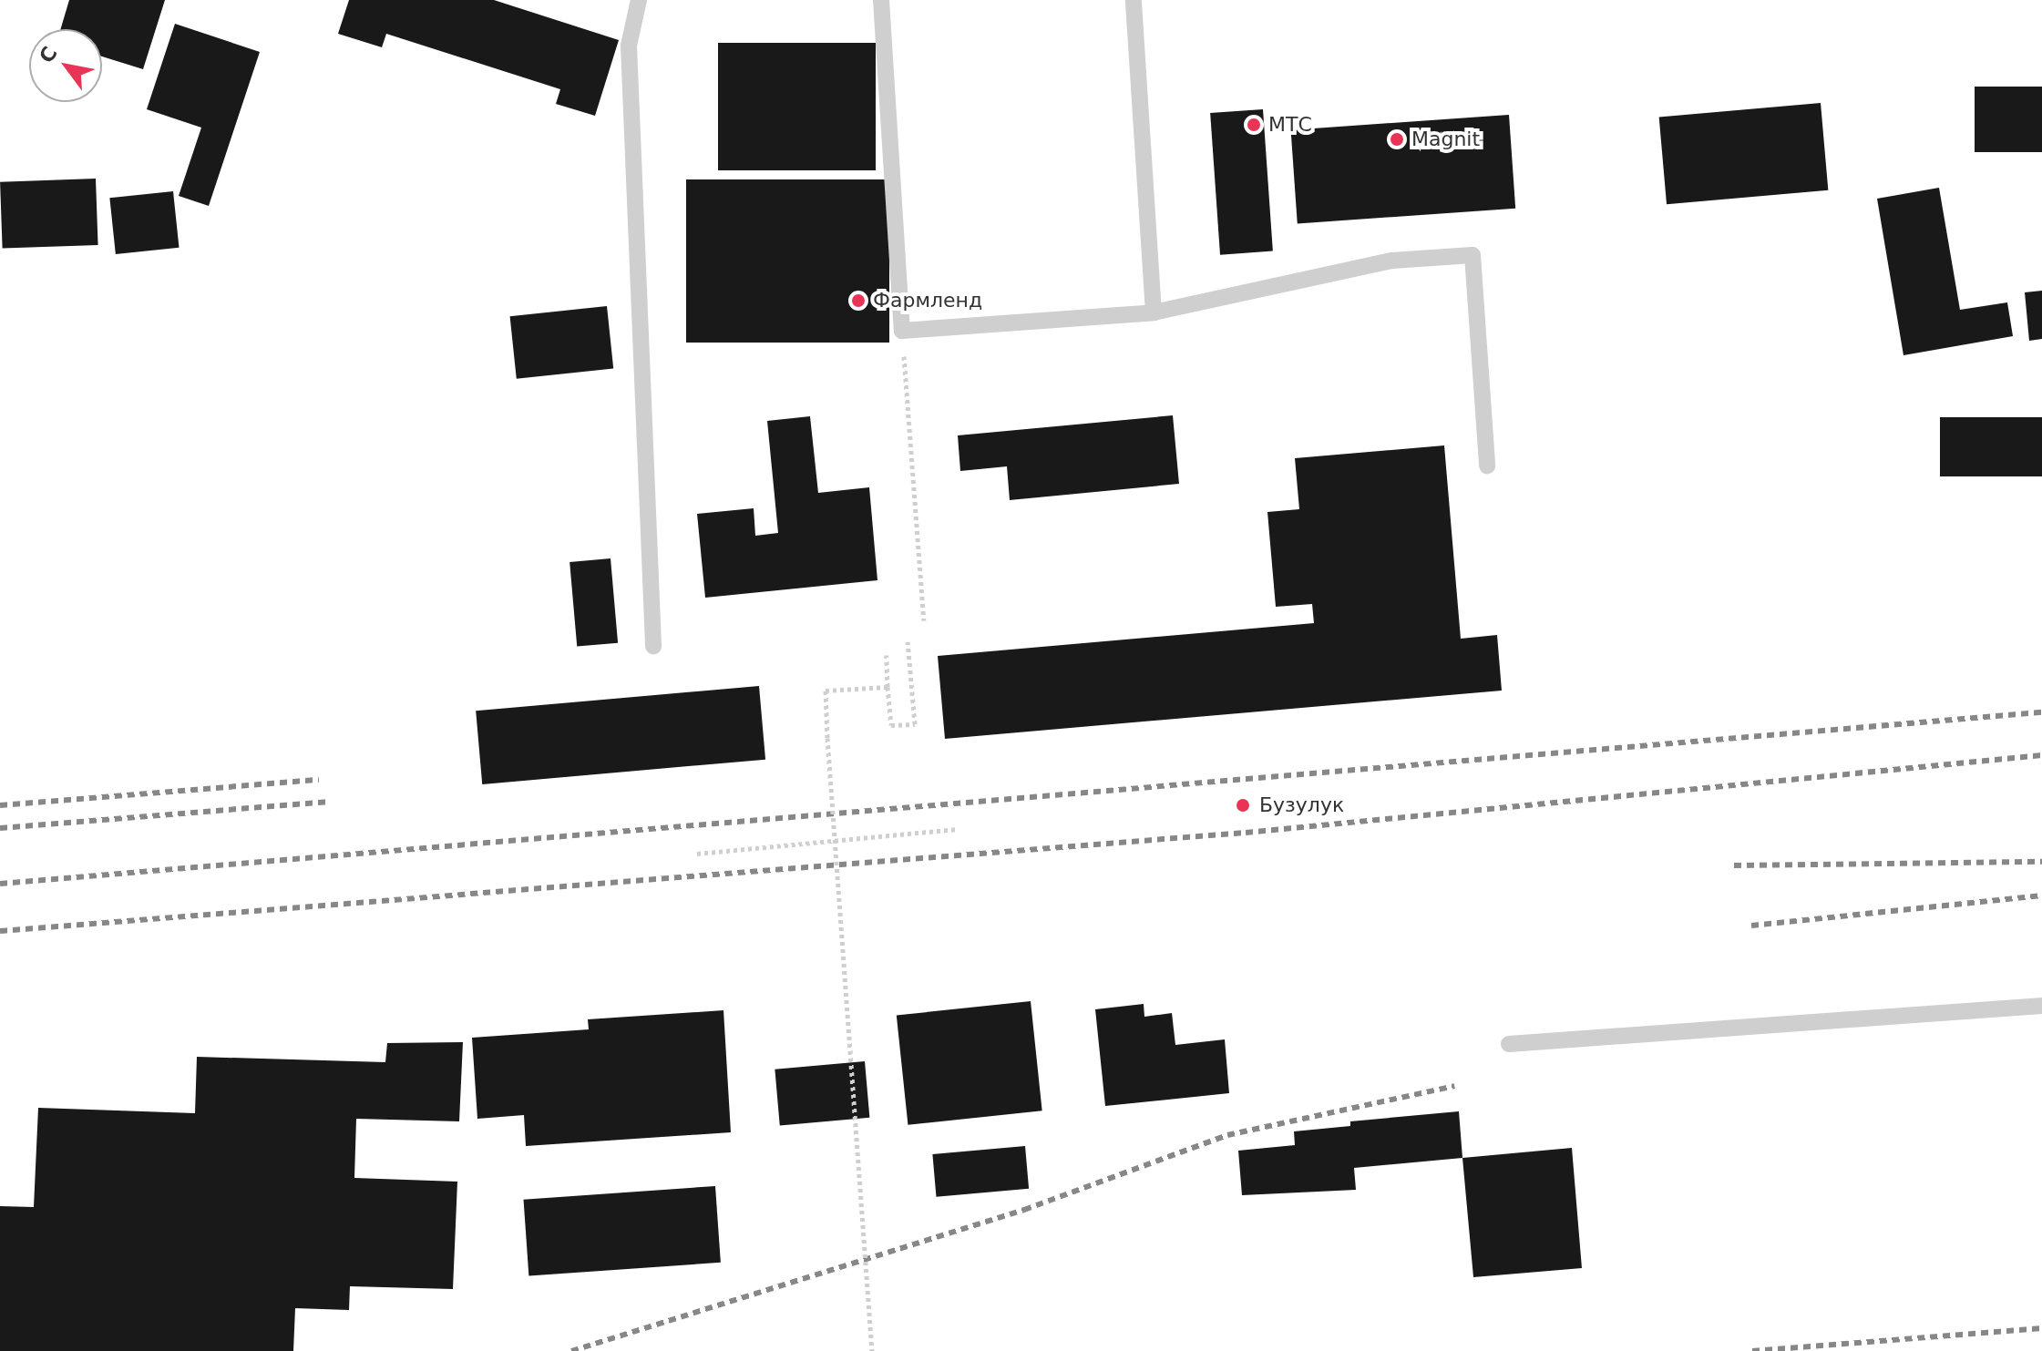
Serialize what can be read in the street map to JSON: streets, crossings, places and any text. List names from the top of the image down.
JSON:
{
  "places": [
    "МТС",
    "Magnit",
    "Фармленд",
    "Бузулук"
  ],
  "north": "top left"
}
